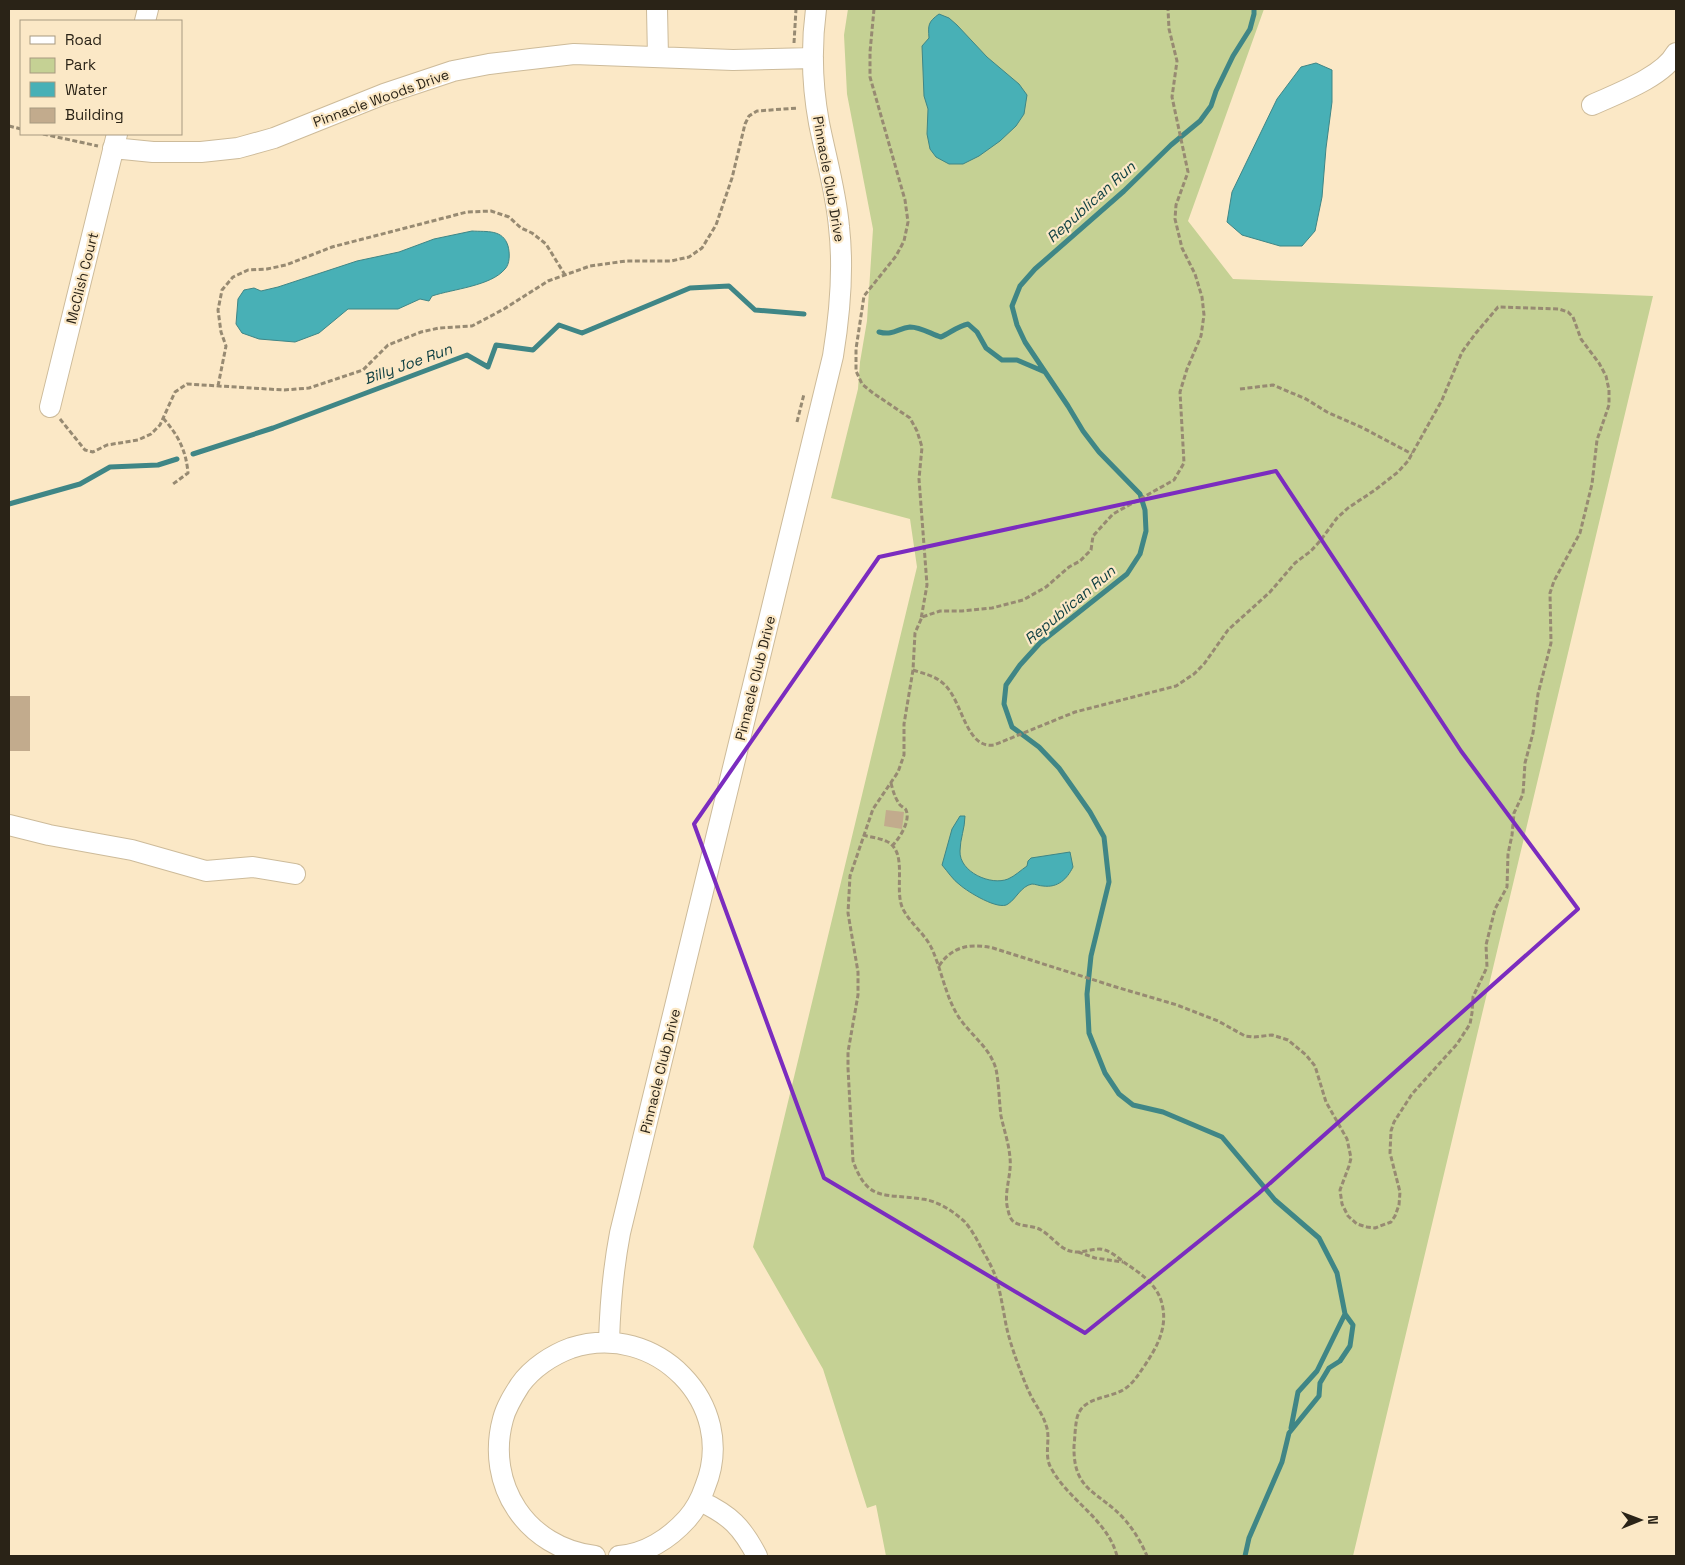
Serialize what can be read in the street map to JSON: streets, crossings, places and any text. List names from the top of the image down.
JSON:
{
  "streets": {
    "street": ["Pinnacle Woods Drive", "Pinnacle Club Drive", "McClish Court"]
  },
  "crossings": [
    ["Pinnacle Woods Drive", "Pinnacle Club Drive"],
    ["Pinnacle Woods Drive", "McClish Court"]
  ],
  "water": ["Republican Run", "Billy Joe Run"],
  "legend": [
    "Road",
    "Park",
    "Water",
    "Building"
  ],
  "north": "right"
}
